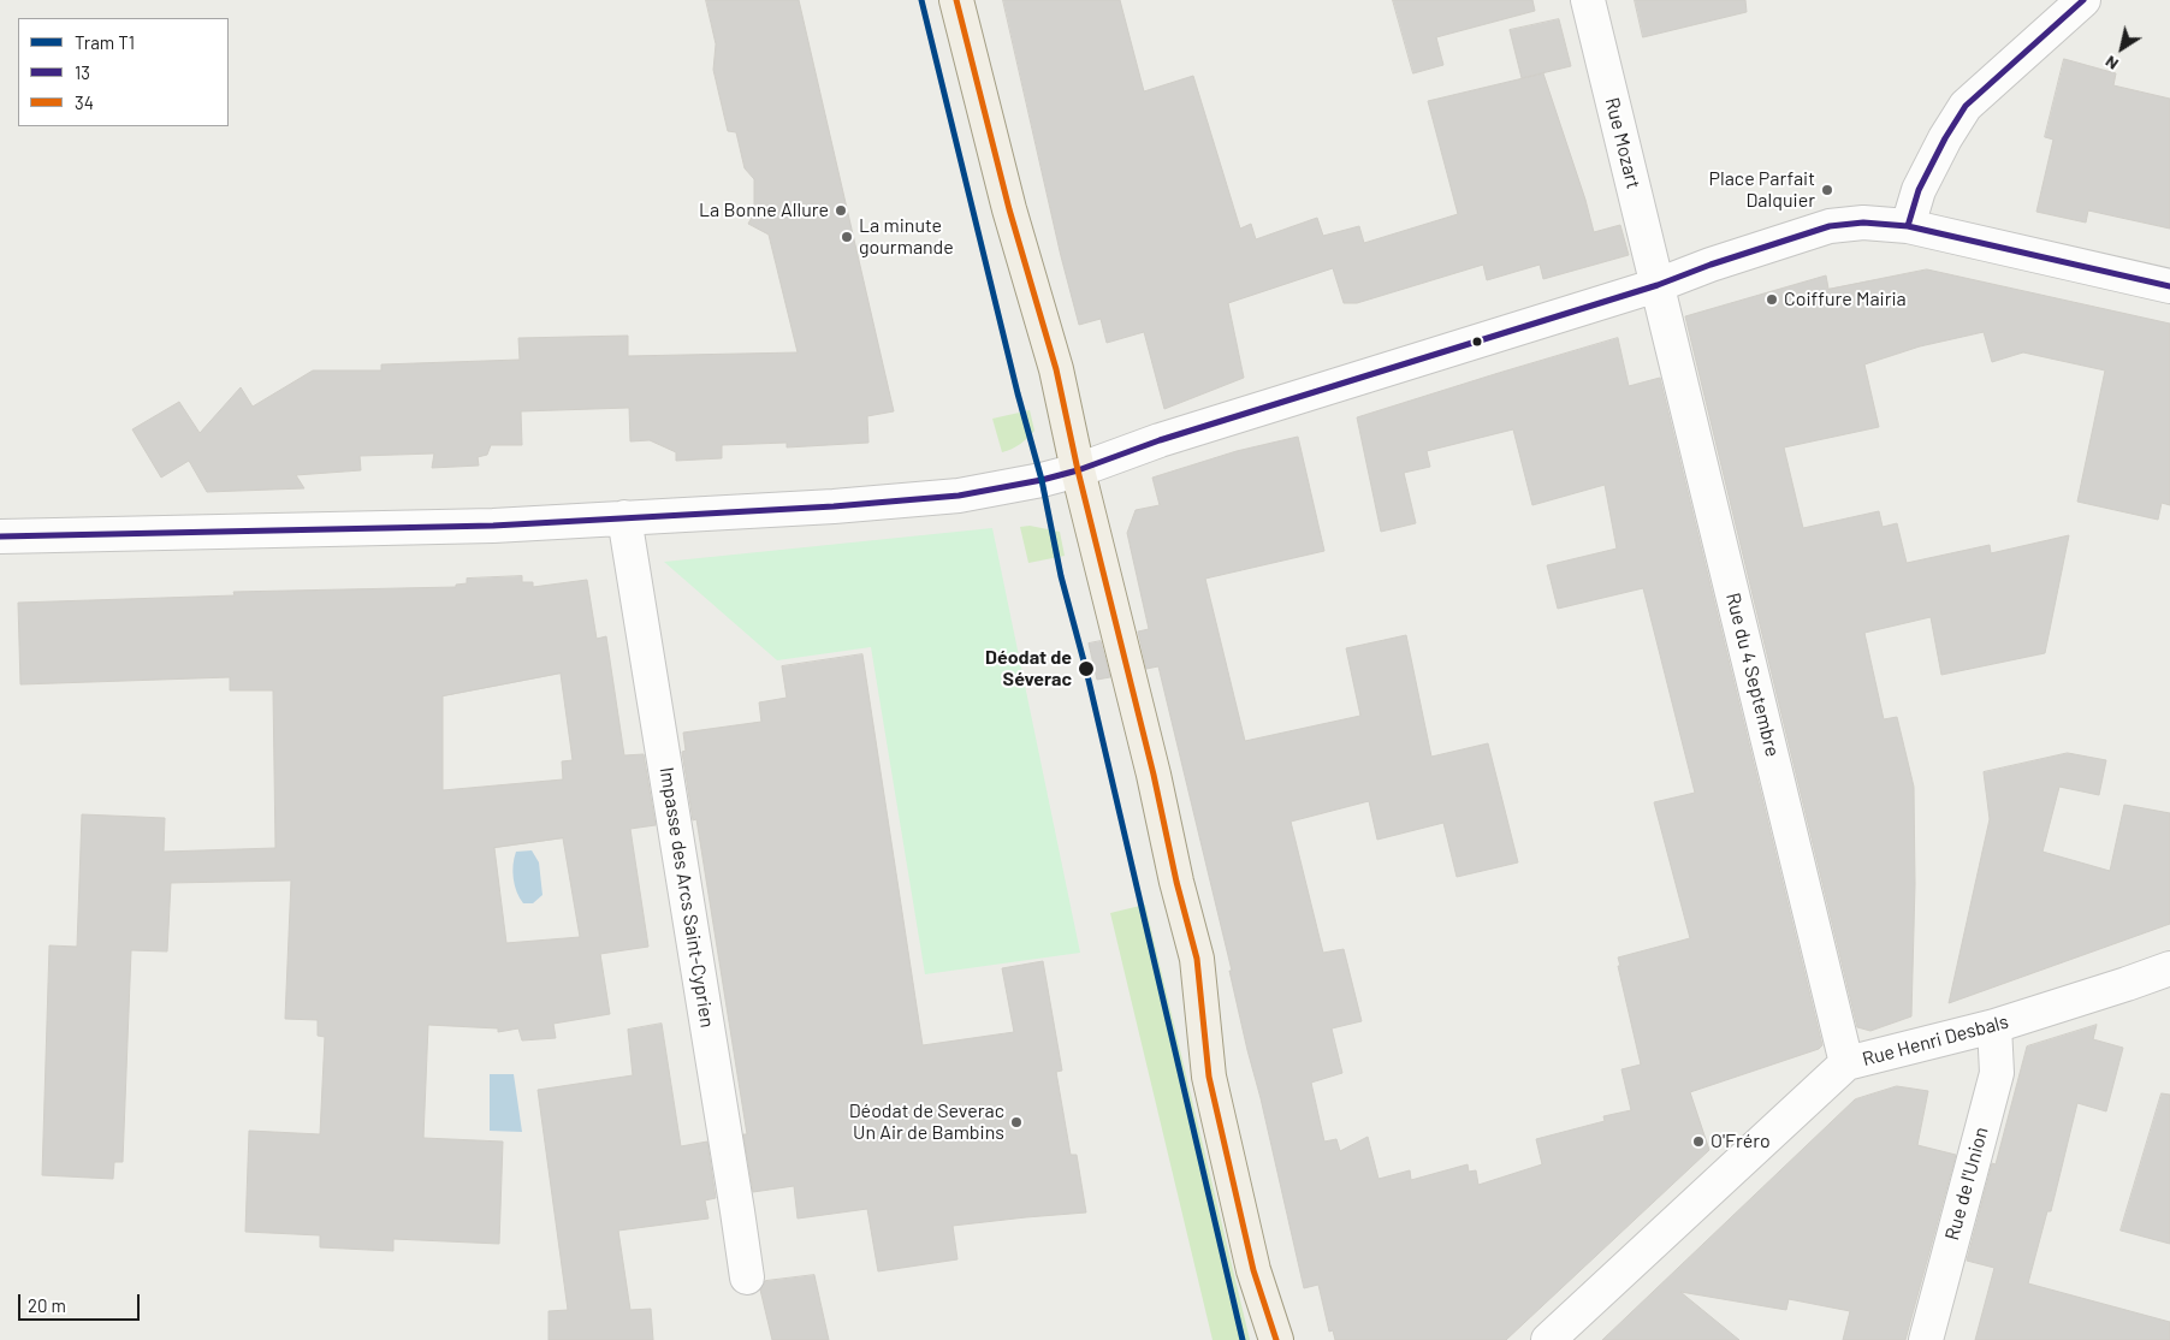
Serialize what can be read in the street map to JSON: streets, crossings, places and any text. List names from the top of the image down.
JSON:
{
  "streets": {
    "street": [
      "Rue Mozart",
      "Rue du 4 Septembre",
      "Impasse des Arcs Saint-Cyprien",
      "Rue Henri Desbals",
      "Rue de l'Union"
    ]
  },
  "crossings": [
    ["Rue Mozart", "Rue du 4 Septembre"],
    ["Rue du 4 Septembre", "Rue Henri Desbals"],
    ["Rue Henri Desbals", "Rue de l'Union"]
  ],
  "places": [
    "Place Parfait Dalquier",
    "La Bonne Allure",
    "La minute gourmande",
    "Coiffure Mairia",
    "Déodat de Séverac",
    "Déodat de Severac Un Air de Bambins",
    "O'Fréro"
  ],
  "lines": ["tram line T1", "transit line 13", "transit line 34"],
  "legend": ["Tram T1", "13", "34"],
  "scale_bar": "20 m",
  "north": "bottom left"
}
